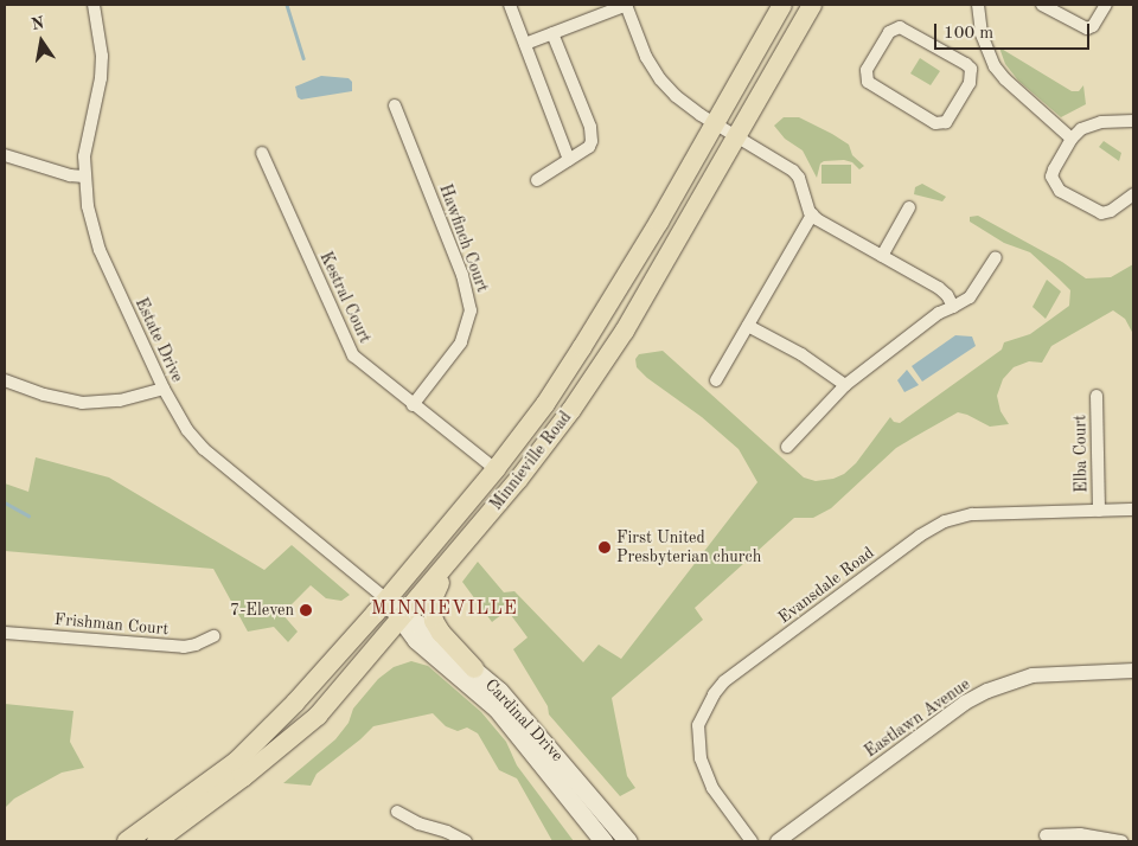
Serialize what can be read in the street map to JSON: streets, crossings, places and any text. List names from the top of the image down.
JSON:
{
  "streets": {
    "main road": ["Minnieville Road", "Cardinal Drive"],
    "street": [
      "Hawfinch Court",
      "Kestral Court",
      "Estate Drive",
      "Elba Court",
      "Evansdale Road",
      "Frishman Court",
      "Eastlawn Avenue"
    ]
  },
  "crossings": [
    ["Hawfinch Court", "Kestral Court"],
    ["Kestral Court", "Minnieville Road"],
    ["Estate Drive", "Minnieville Road"],
    ["Estate Drive", "Cardinal Drive"],
    ["Elba Court", "Evansdale Road"],
    ["Minnieville Road", "Cardinal Drive"]
  ],
  "districts": ["MINNIEVILLE"],
  "places": ["First United Presbyterian church", "7-Eleven"],
  "scale_bar": "100 m",
  "north": "top"
}
